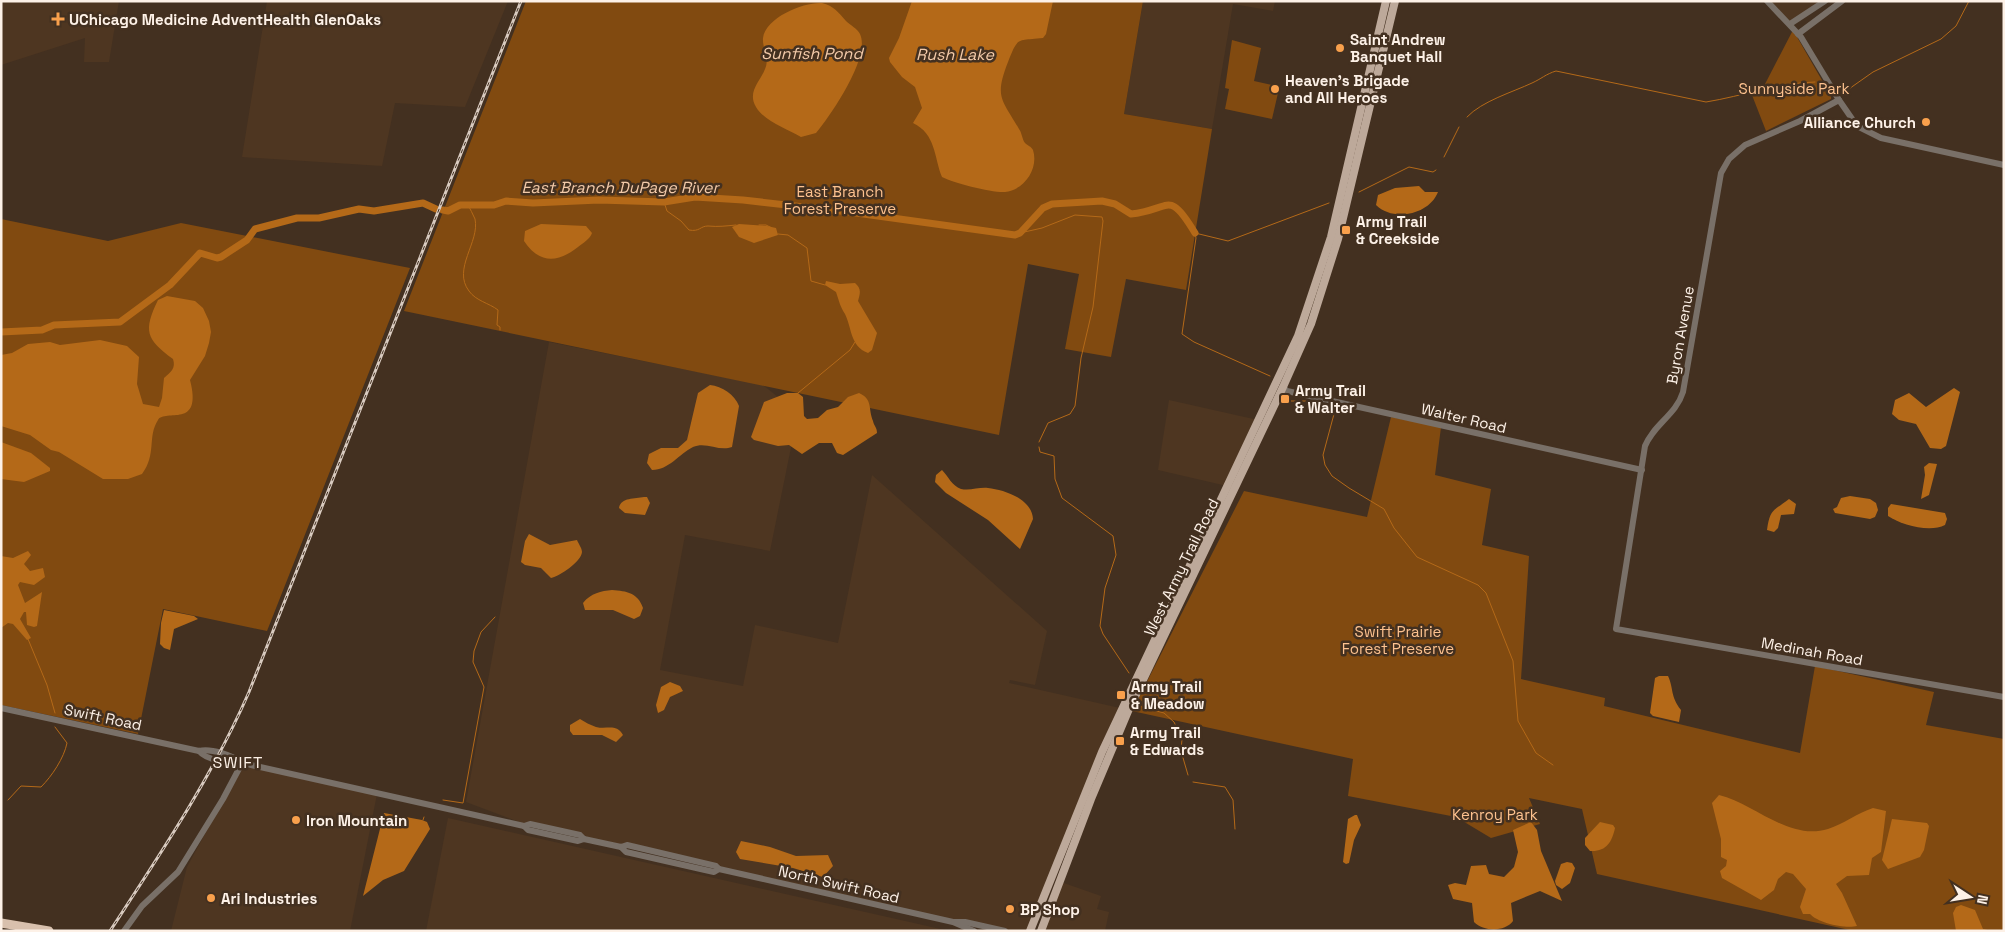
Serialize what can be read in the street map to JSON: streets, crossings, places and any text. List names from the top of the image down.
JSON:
{
  "streets": {
    "main road": ["West Army Trail Road"],
    "street": [
      "Byron Avenue",
      "Walter Road",
      "Medinah Road",
      "Swift Road",
      "North Swift Road"
    ]
  },
  "crossings": [
    ["Byron Avenue", "Walter Road"],
    ["Byron Avenue", "Medinah Road"],
    ["Walter Road", "West Army Trail Road"],
    ["Swift Road", "North Swift Road"]
  ],
  "districts": ["SWIFT"],
  "water": ["Sunfish Pond", "Rush Lake", "East Branch DuPage River"],
  "parks": [
    "Sunnyside Park",
    "East Branch Forest Preserve",
    "Swift Prairie Forest Preserve",
    "Kenroy Park"
  ],
  "places": {
    "health": ["UChicago Medicine AdventHealth GlenOaks"],
    "other": [
      "Saint Andrew Banquet Hall",
      "Heaven’s Brigade and All Heroes",
      "Alliance Church",
      "Iron Mountain",
      "Ari Industries",
      "BP Shop"
    ],
    "transit": [
      "Army Trail & Creekside",
      "Army Trail & Walter",
      "Army Trail & Meadow",
      "Army Trail & Edwards"
    ]
  },
  "north": "right"
}
